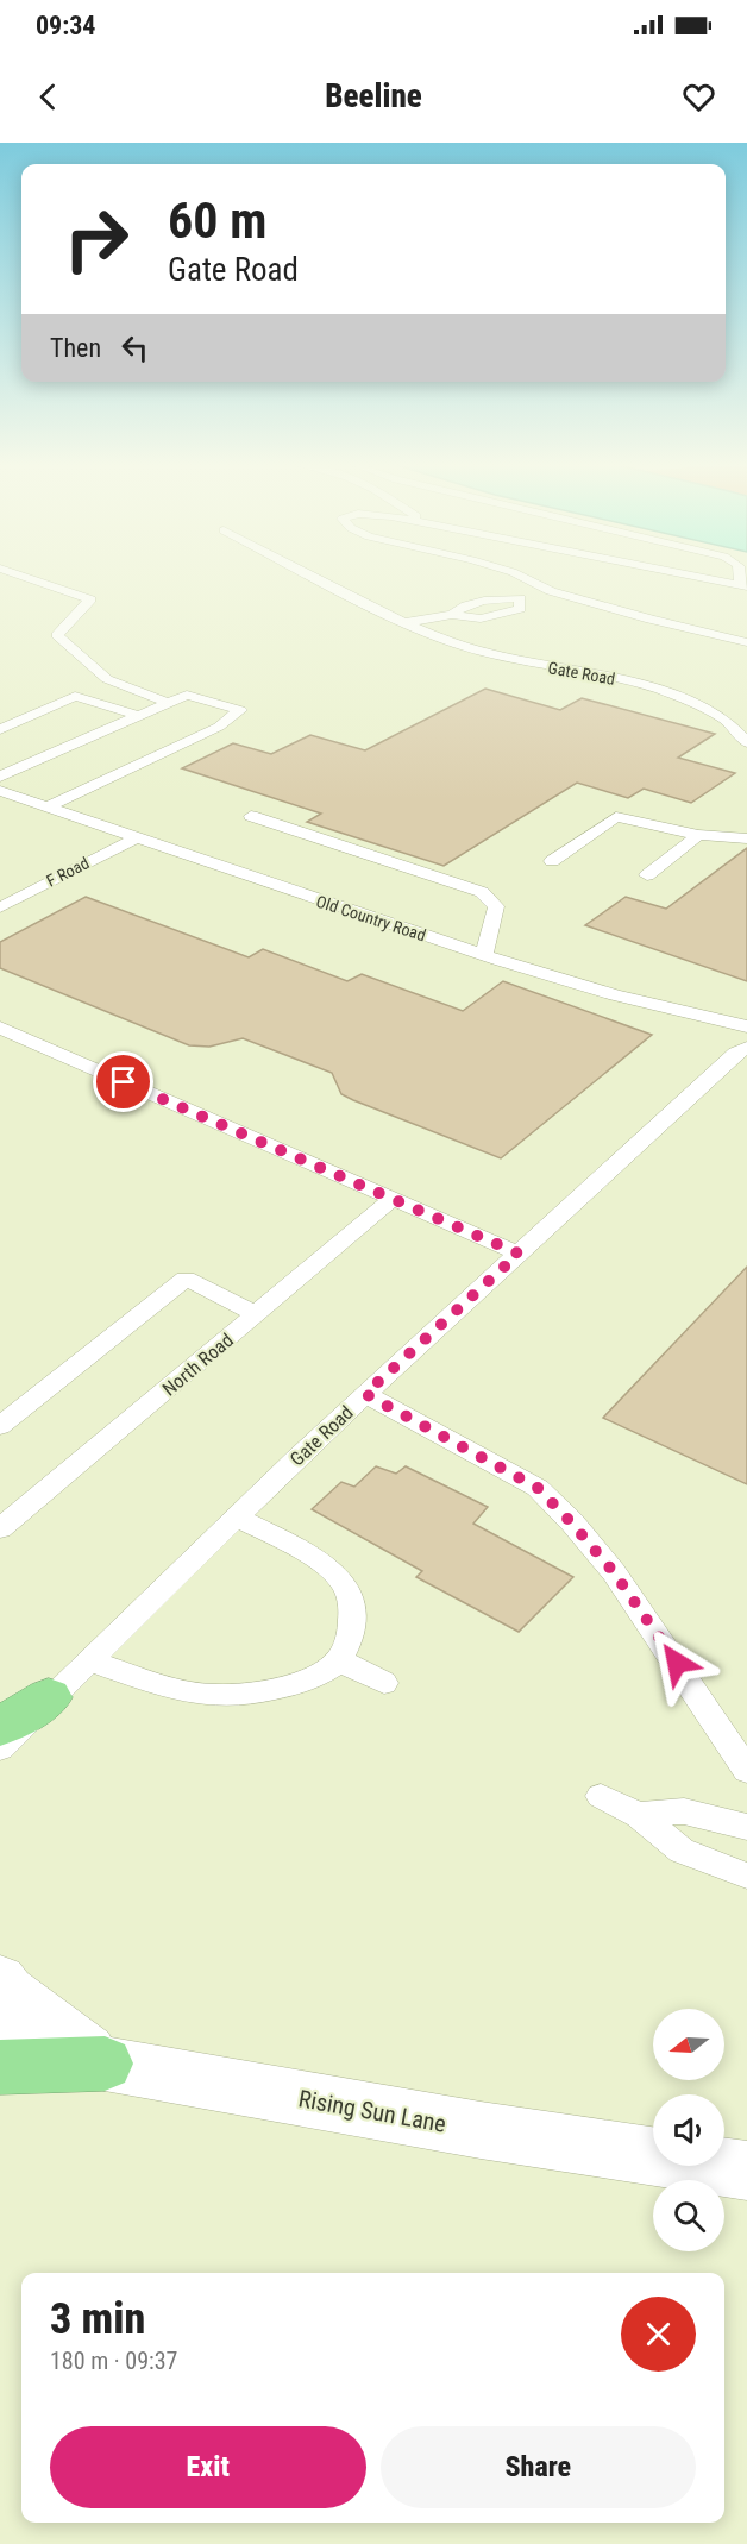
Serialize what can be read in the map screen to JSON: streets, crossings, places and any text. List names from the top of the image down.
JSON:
{
  "streets": {
    "street": ["Rising Sun Lane"],
    "lane": [
      "Gate Road",
      "F Road",
      "Old Country Road",
      "North Road"
    ]
  },
  "crossings": [
    ["F Road", "Old Country Road"]
  ],
  "north": "left",
  "page": {
    "status": "09:34",
    "header": "Beeline",
    "turn": ["60 m", "Gate Road"],
    "then": "Then",
    "heading": ["3 min", "180 m · 09:37"],
    "buttons": ["Exit", "Share"]
  }
}
